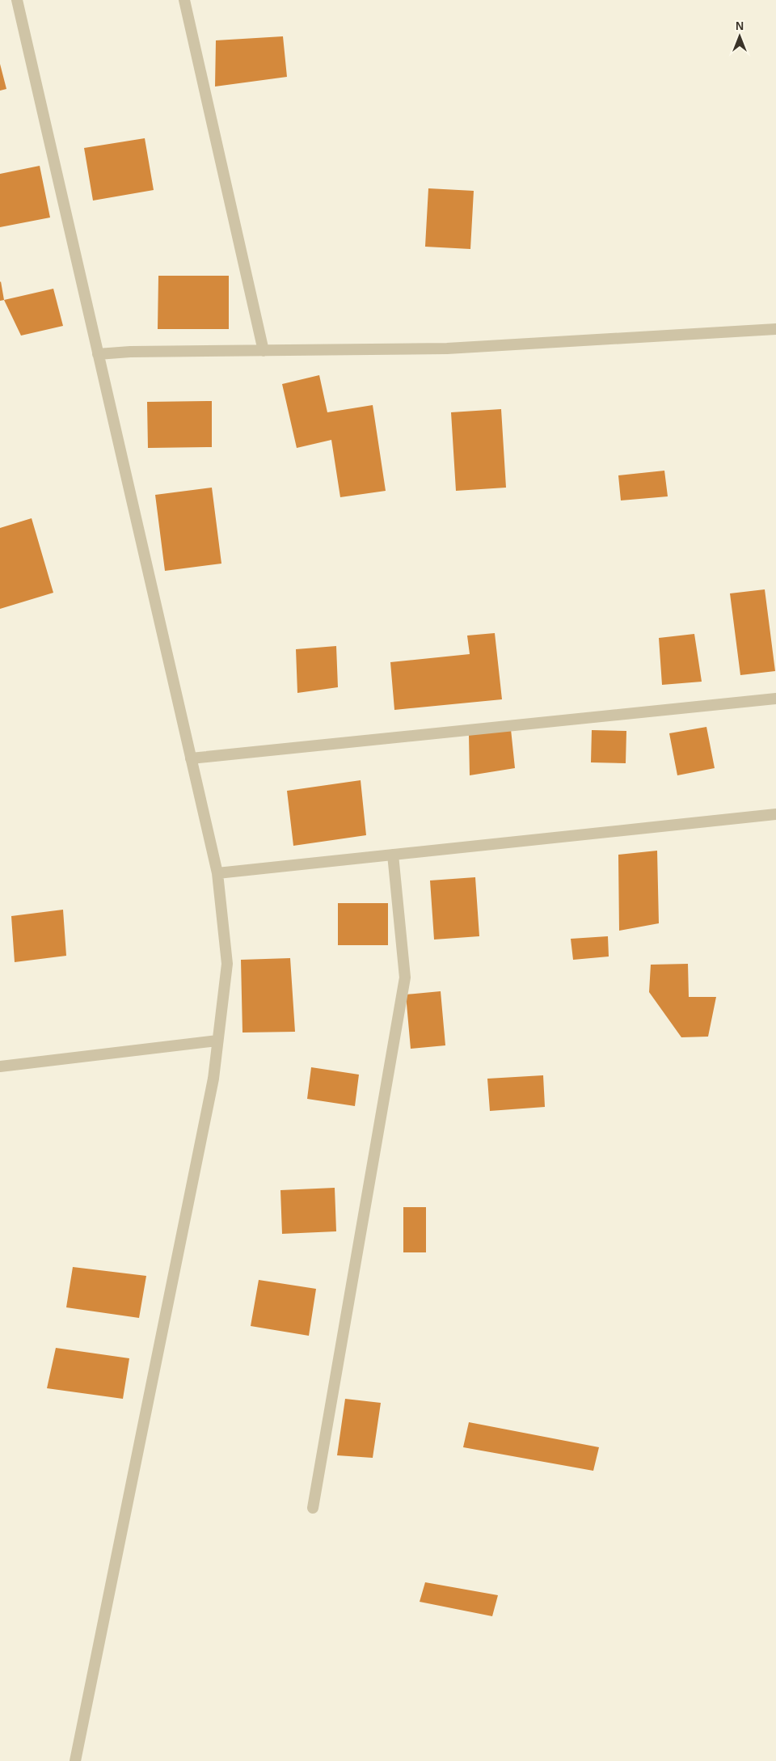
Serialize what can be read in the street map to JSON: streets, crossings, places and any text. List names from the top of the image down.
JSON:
{
  "north": "top"
}
